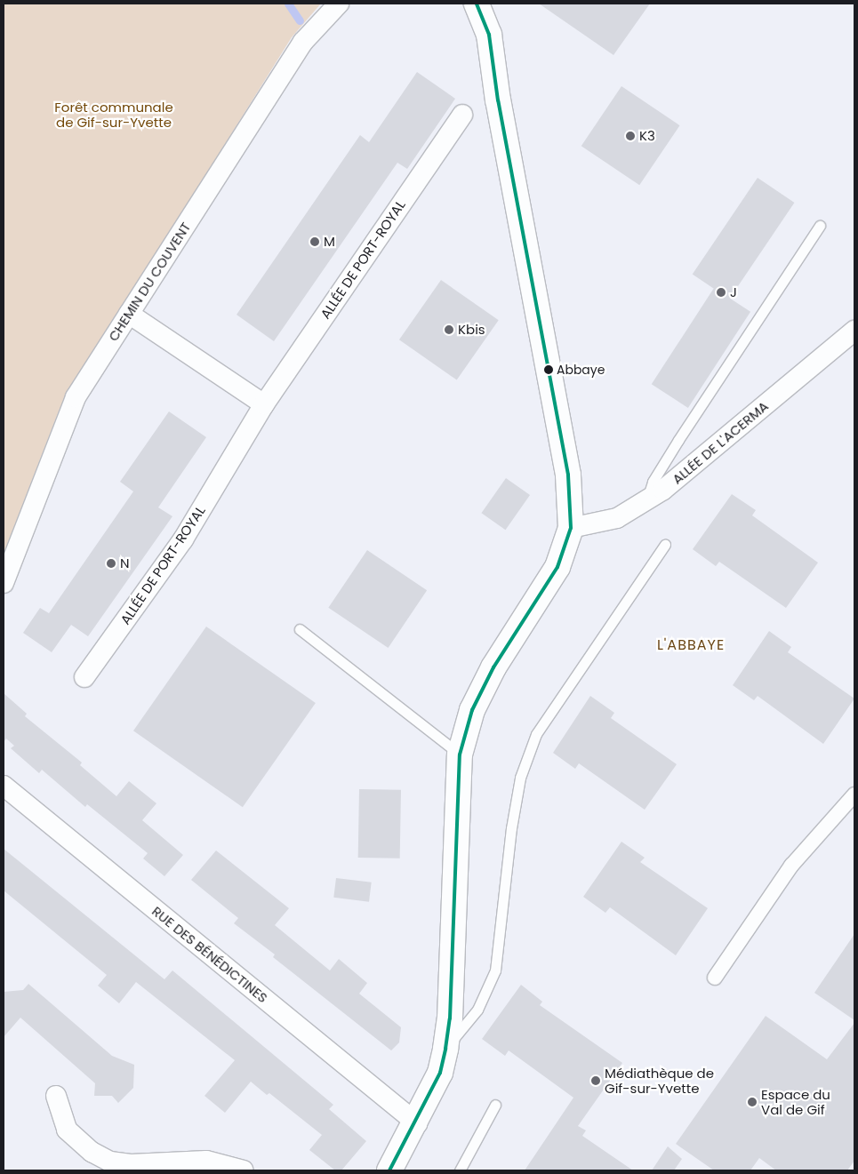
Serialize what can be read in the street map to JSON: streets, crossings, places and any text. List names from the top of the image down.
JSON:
{
  "streets": {
    "street": [
      "ALLÉE DE PORT-ROYAL",
      "CHEMIN DU COUVENT",
      "ALLÉE DE L'ACERMA",
      "RUE DES BÉNÉDICTINES"
    ]
  },
  "districts": ["L'ABBAYE"],
  "parks": ["Forêt communale de Gif-sur-Yvette"],
  "places": [
    "K3",
    "M",
    "J",
    "Kbis",
    "Abbaye",
    "N",
    "Médiathèque de Gif-sur-Yvette",
    "Espace du Val de Gif"
  ]
}
